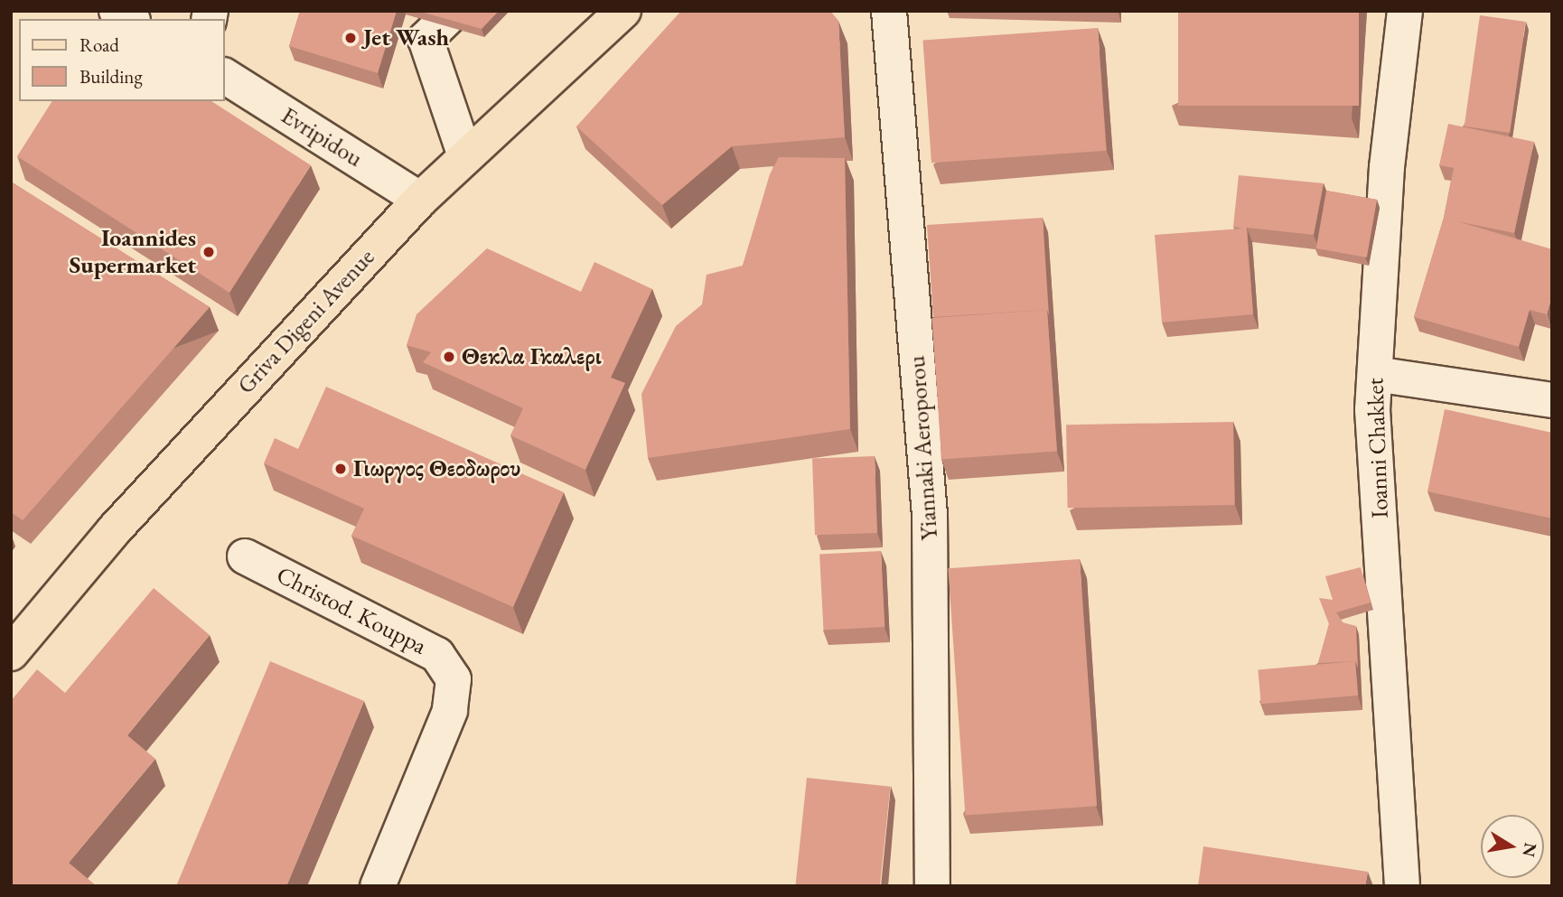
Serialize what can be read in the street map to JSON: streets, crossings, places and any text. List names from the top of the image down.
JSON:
{
  "streets": {
    "main road": ["Griva Digeni Avenue"],
    "street": [
      "Evripidou",
      "Yiannaki Aeroporou",
      "Ioanni Chakket",
      "Christod. Kouppa"
    ]
  },
  "crossings": [
    ["Evripidou", "Griva Digeni Avenue"]
  ],
  "places": [
    "Jet Wash",
    "Ioannides Supermarket",
    "Θεκλα Γκαλερι",
    "Γιωργος Θεοδωρου"
  ],
  "legend": ["Road", "Building"],
  "north": "right"
}
